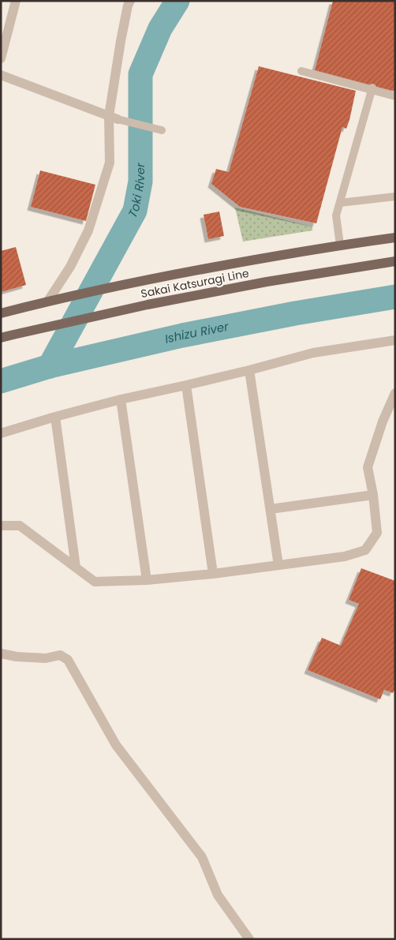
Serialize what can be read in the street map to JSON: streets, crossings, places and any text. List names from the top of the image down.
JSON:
{
  "streets": {
    "main road": ["Sakai Katsuragi Line"]
  },
  "water": ["Toki River", "Ishizu River"]
}
